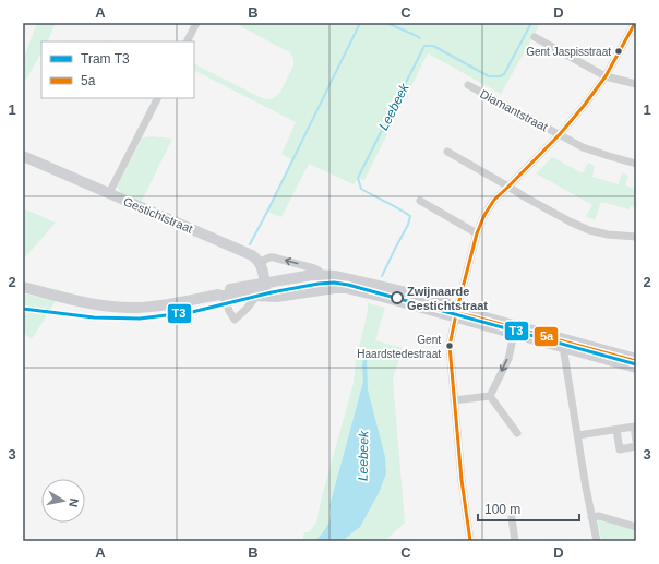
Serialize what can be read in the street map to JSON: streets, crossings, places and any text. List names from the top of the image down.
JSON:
{
  "streets": {
    "street": ["Diamantstraat", "Gestichtstraat"]
  },
  "water": ["Leebeek"],
  "places": ["Gent Jaspisstraat", "Zwijnaarde Gestichtstraat", "Gent Haardstedestraat"],
  "lines": ["transit line 5a", "tram line T3"],
  "legend": ["Tram T3", "5a"],
  "scale_bar": "100 m",
  "north": "right",
  "grid": {
    "columns": [
      "A",
      "B",
      "C",
      "D"
    ],
    "rows": ["1", "2", "3"]
  }
}
